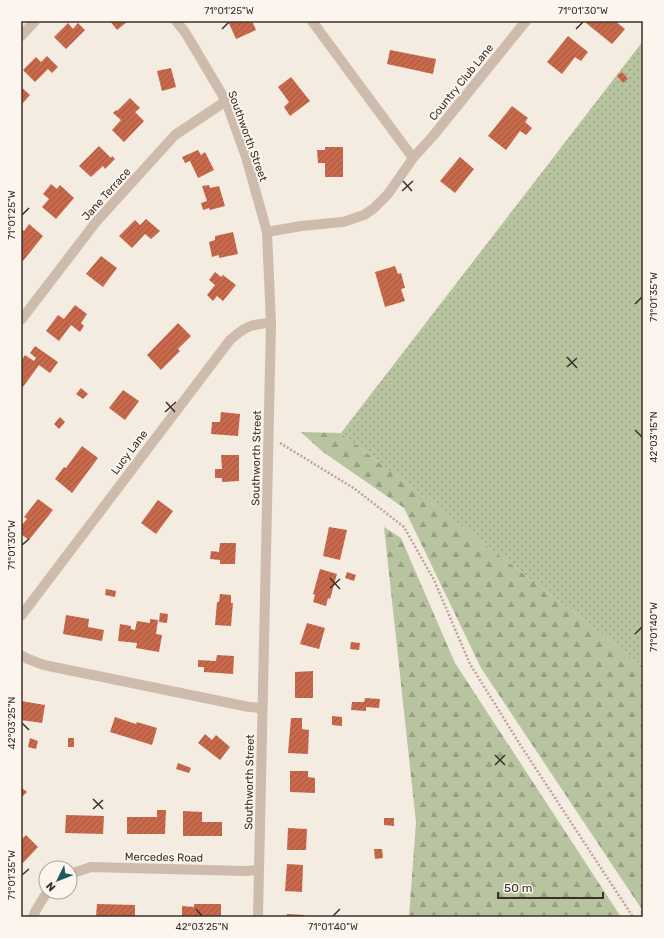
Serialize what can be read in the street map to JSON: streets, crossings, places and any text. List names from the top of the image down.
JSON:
{
  "streets": {
    "street": [
      "Country Club Lane",
      "Southworth Street",
      "Jane Terrace",
      "Lucy Lane",
      "Mercedes Road"
    ]
  },
  "crossings": [
    ["Country Club Lane", "Southworth Street"],
    ["Southworth Street", "Jane Terrace"],
    ["Southworth Street", "Lucy Lane"],
    ["Southworth Street", "Mercedes Road"]
  ],
  "scale_bar": "50 m",
  "north": "bottom left",
  "coordinates": [
    "71°01'25\"W",
    "71°01'30\"W",
    "71°01'35\"W",
    "42°03'15\"N",
    "71°01'40\"W",
    "42°03'25\"N"
  ]
}
